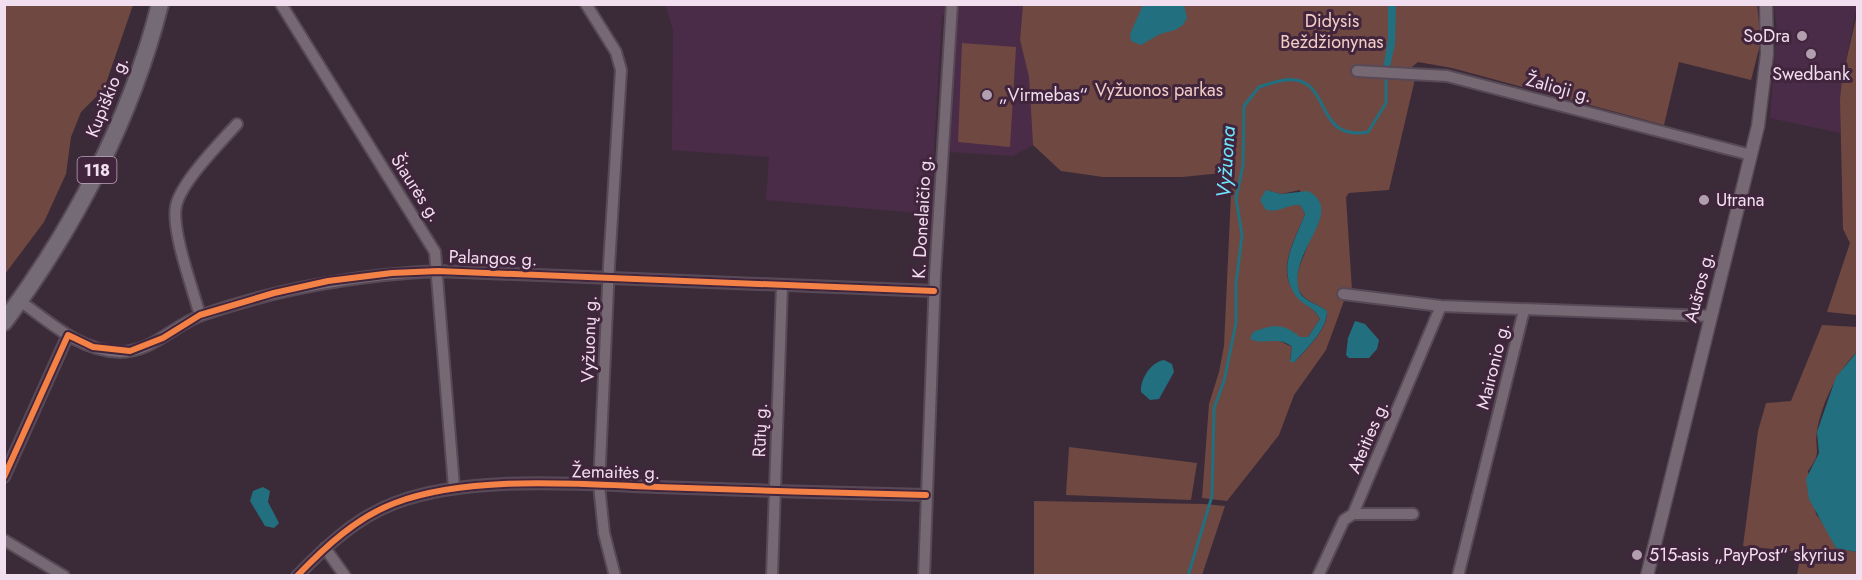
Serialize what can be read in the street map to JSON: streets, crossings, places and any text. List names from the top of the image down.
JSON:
{
  "streets": {
    "main road": ["Kupiškio g.", "118"],
    "street": [
      "Žalioji g.",
      "Šiaurės g.",
      "K. Donelaičio g.",
      "Palangos g.",
      "Aušros g.",
      "Vyžuonų g.",
      "Maironio g.",
      "Rūtų g.",
      "Ateities g.",
      "Žemaitės g."
    ]
  },
  "crossings": [
    ["Žalioji g.", "Aušros g."],
    ["Kupiškio g.", "Palangos g."],
    ["Šiaurės g.", "Palangos g."],
    ["Šiaurės g.", "Žemaitės g."],
    ["K. Donelaičio g.", "Palangos g."],
    ["K. Donelaičio g.", "Žemaitės g."],
    ["Palangos g.", "Vyžuonų g."],
    ["Palangos g.", "Rūtų g."],
    ["Aušros g.", "Maironio g."],
    ["Vyžuonų g.", "Žemaitės g."],
    ["Rūtų g.", "Žemaitės g."]
  ],
  "water": ["Vyžuona"],
  "parks": ["Didysis Beždžionynas", "Vyžuonos parkas"],
  "places": [
    "SoDra",
    "Swedbank",
    "„Virmebas“",
    "Utrana",
    "515-asis „PayPost“ skyrius"
  ]
}
